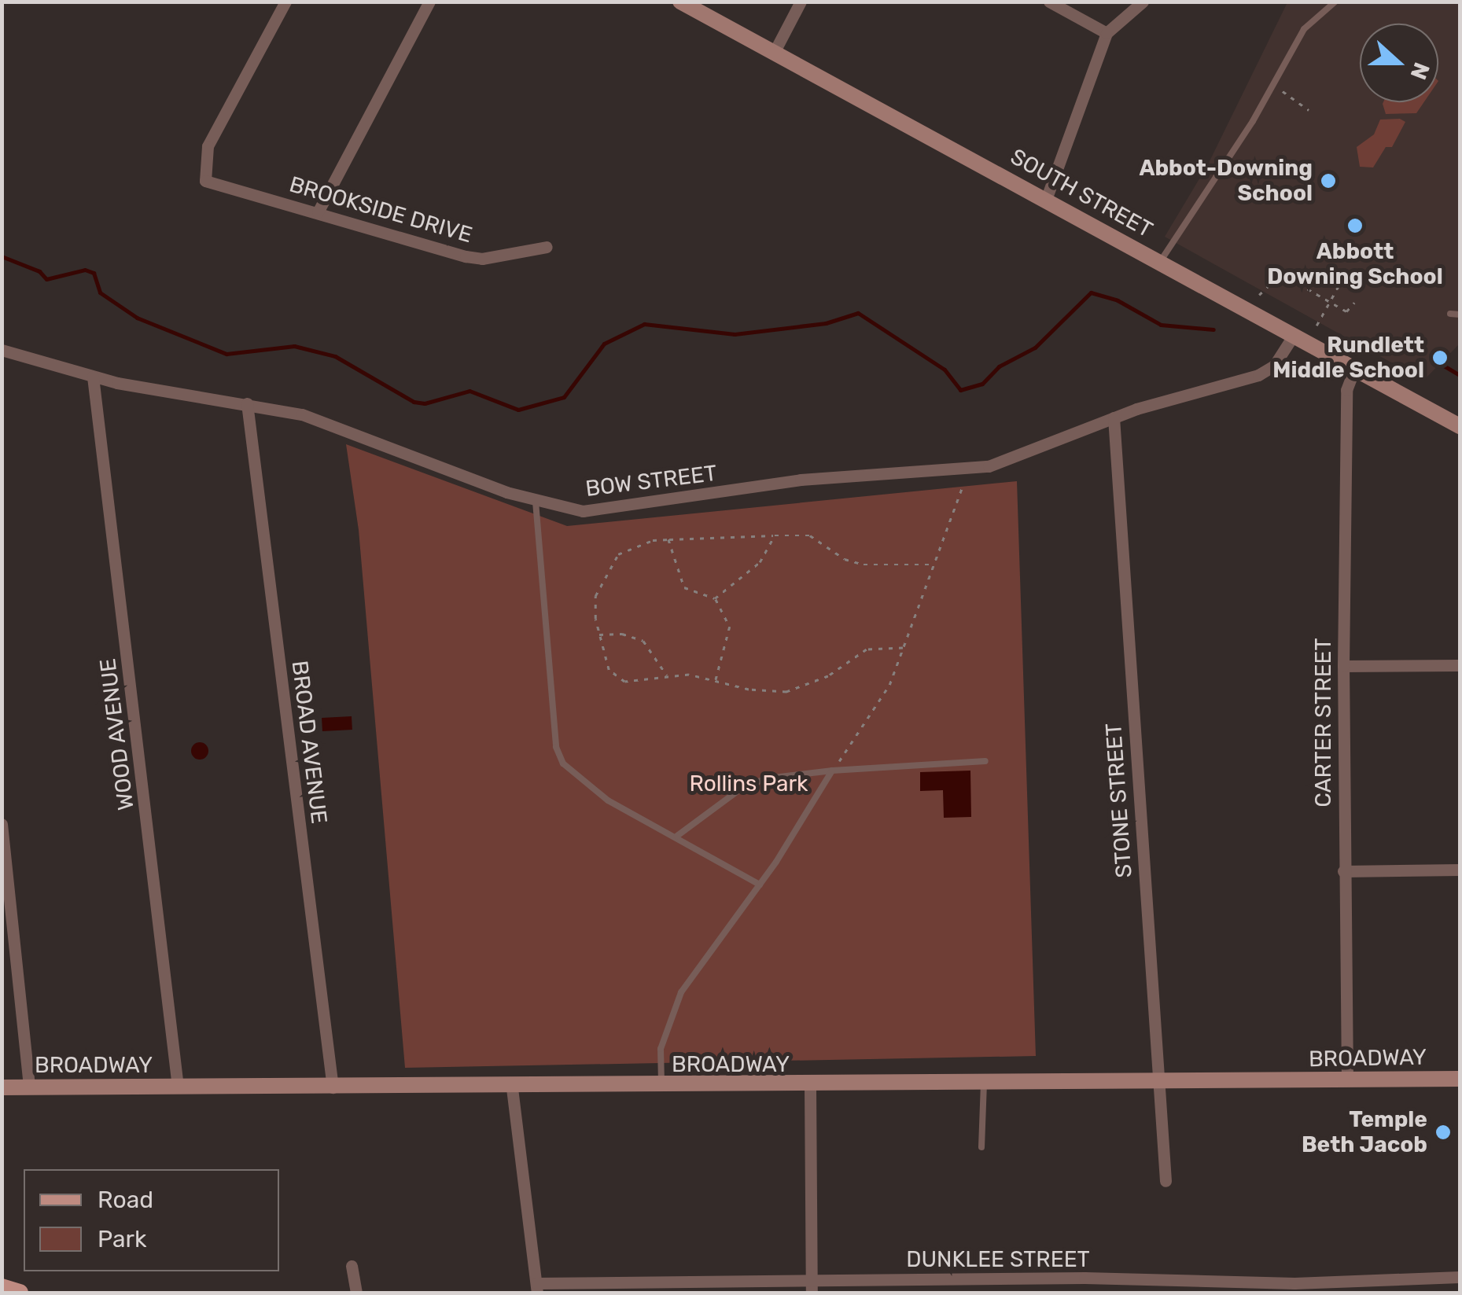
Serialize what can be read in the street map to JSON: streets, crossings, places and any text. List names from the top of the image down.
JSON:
{
  "streets": {
    "street": [
      "SOUTH STREET",
      "BROOKSIDE DRIVE",
      "BOW STREET",
      "CARTER STREET",
      "WOOD AVENUE",
      "BROAD AVENUE",
      "STONE STREET",
      "BROADWAY",
      "DUNKLEE STREET"
    ]
  },
  "crossings": [
    ["SOUTH STREET", "BOW STREET"],
    ["SOUTH STREET", "CARTER STREET"],
    ["BOW STREET", "WOOD AVENUE"],
    ["BOW STREET", "BROAD AVENUE"],
    ["BOW STREET", "STONE STREET"],
    ["CARTER STREET", "BROADWAY"],
    ["WOOD AVENUE", "BROADWAY"],
    ["BROAD AVENUE", "BROADWAY"],
    ["STONE STREET", "BROADWAY"]
  ],
  "parks": ["Rollins Park"],
  "places": [
    "Abbot-Downing School",
    "Abbott Downing School",
    "Rundlett Middle School",
    "Temple Beth Jacob"
  ],
  "legend": ["Road", "Park"],
  "north": "right"
}
